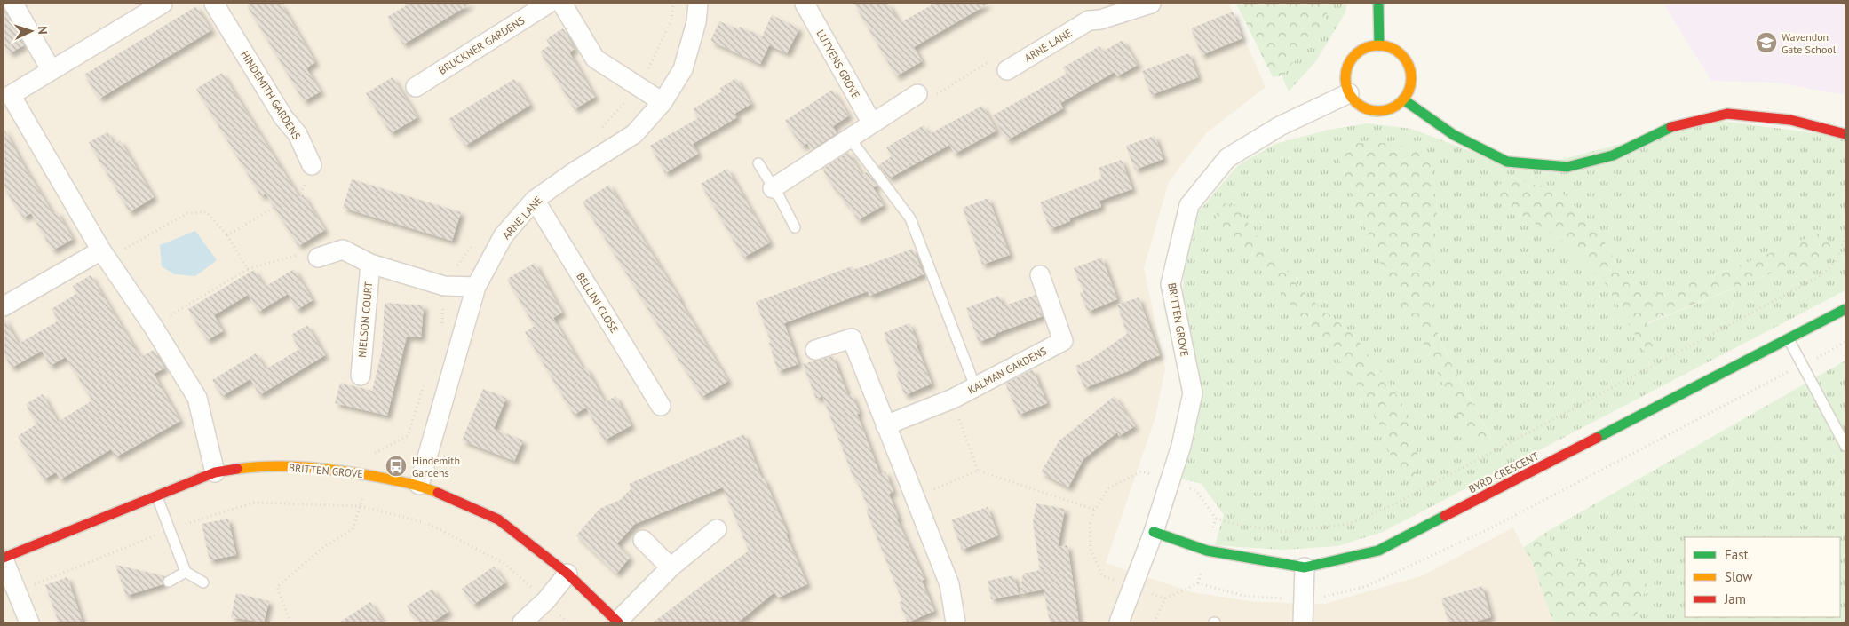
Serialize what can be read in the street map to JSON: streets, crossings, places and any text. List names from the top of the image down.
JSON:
{
  "streets": {
    "street": [
      "BRUCKNER GARDENS",
      "ARNE LANE",
      "LUTYENS GROVE",
      "HINDEMITH GARDENS",
      "BELLINI CLOSE",
      "NIELSON COURT",
      "BRITTEN GROVE",
      "KALMAN GARDENS",
      "BYRD CRESCENT"
    ]
  },
  "crossings": [
    ["ARNE LANE", "BELLINI CLOSE"],
    ["ARNE LANE", "BRITTEN GROVE"],
    ["BRITTEN GROVE", "BYRD CRESCENT"]
  ],
  "places": {
    "school or university": ["Wavendon Gate School"],
    "bus stop": ["Hindemith Gardens"]
  },
  "legend": ["Fast", "Slow", "Jam"],
  "north": "right"
}
